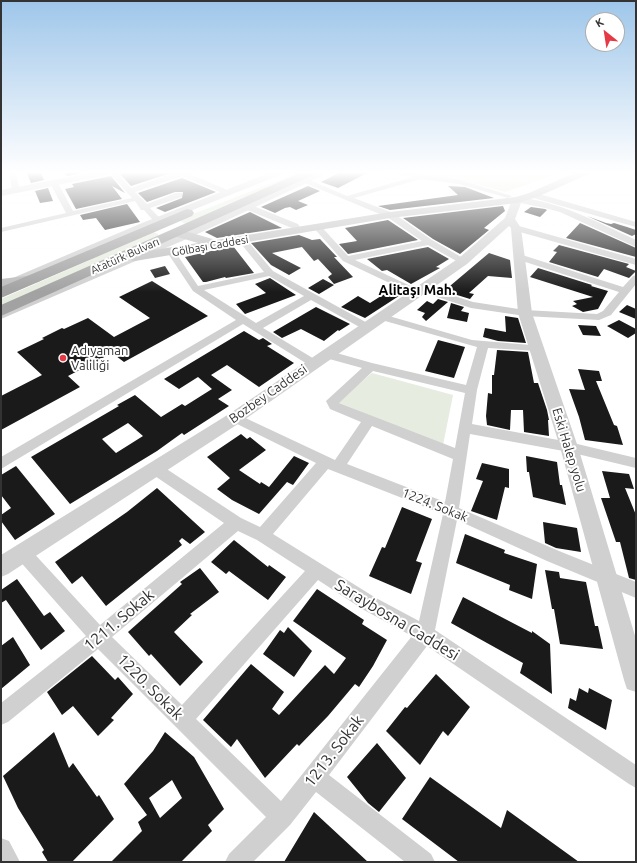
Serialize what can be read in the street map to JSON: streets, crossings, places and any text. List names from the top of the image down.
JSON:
{
  "streets": {
    "highway": ["Atatürk Bulvarı"],
    "main road": ["Gölbaşı Caddesi"],
    "street": [
      "Bozbey Caddesi",
      "Eski Halep yolu",
      "1224. Sokak",
      "1211. Sokak",
      "Saraybosna Caddesi",
      "1220. Sokak",
      "1213. Sokak"
    ]
  },
  "crossings": [
    ["Bozbey Caddesi", "Eski Halep yolu"],
    ["Bozbey Caddesi", "1224. Sokak"],
    ["Bozbey Caddesi", "Saraybosna Caddesi"],
    ["Bozbey Caddesi", "1220. Sokak"],
    ["Eski Halep yolu", "1224. Sokak"],
    ["1211. Sokak", "Saraybosna Caddesi"],
    ["1211. Sokak", "1220. Sokak"],
    ["Saraybosna Caddesi", "1213. Sokak"],
    ["1220. Sokak", "1213. Sokak"]
  ],
  "districts": ["Alitaşı Mah."],
  "places": ["Adıyaman Valiliği"],
  "north": "top left"
}
